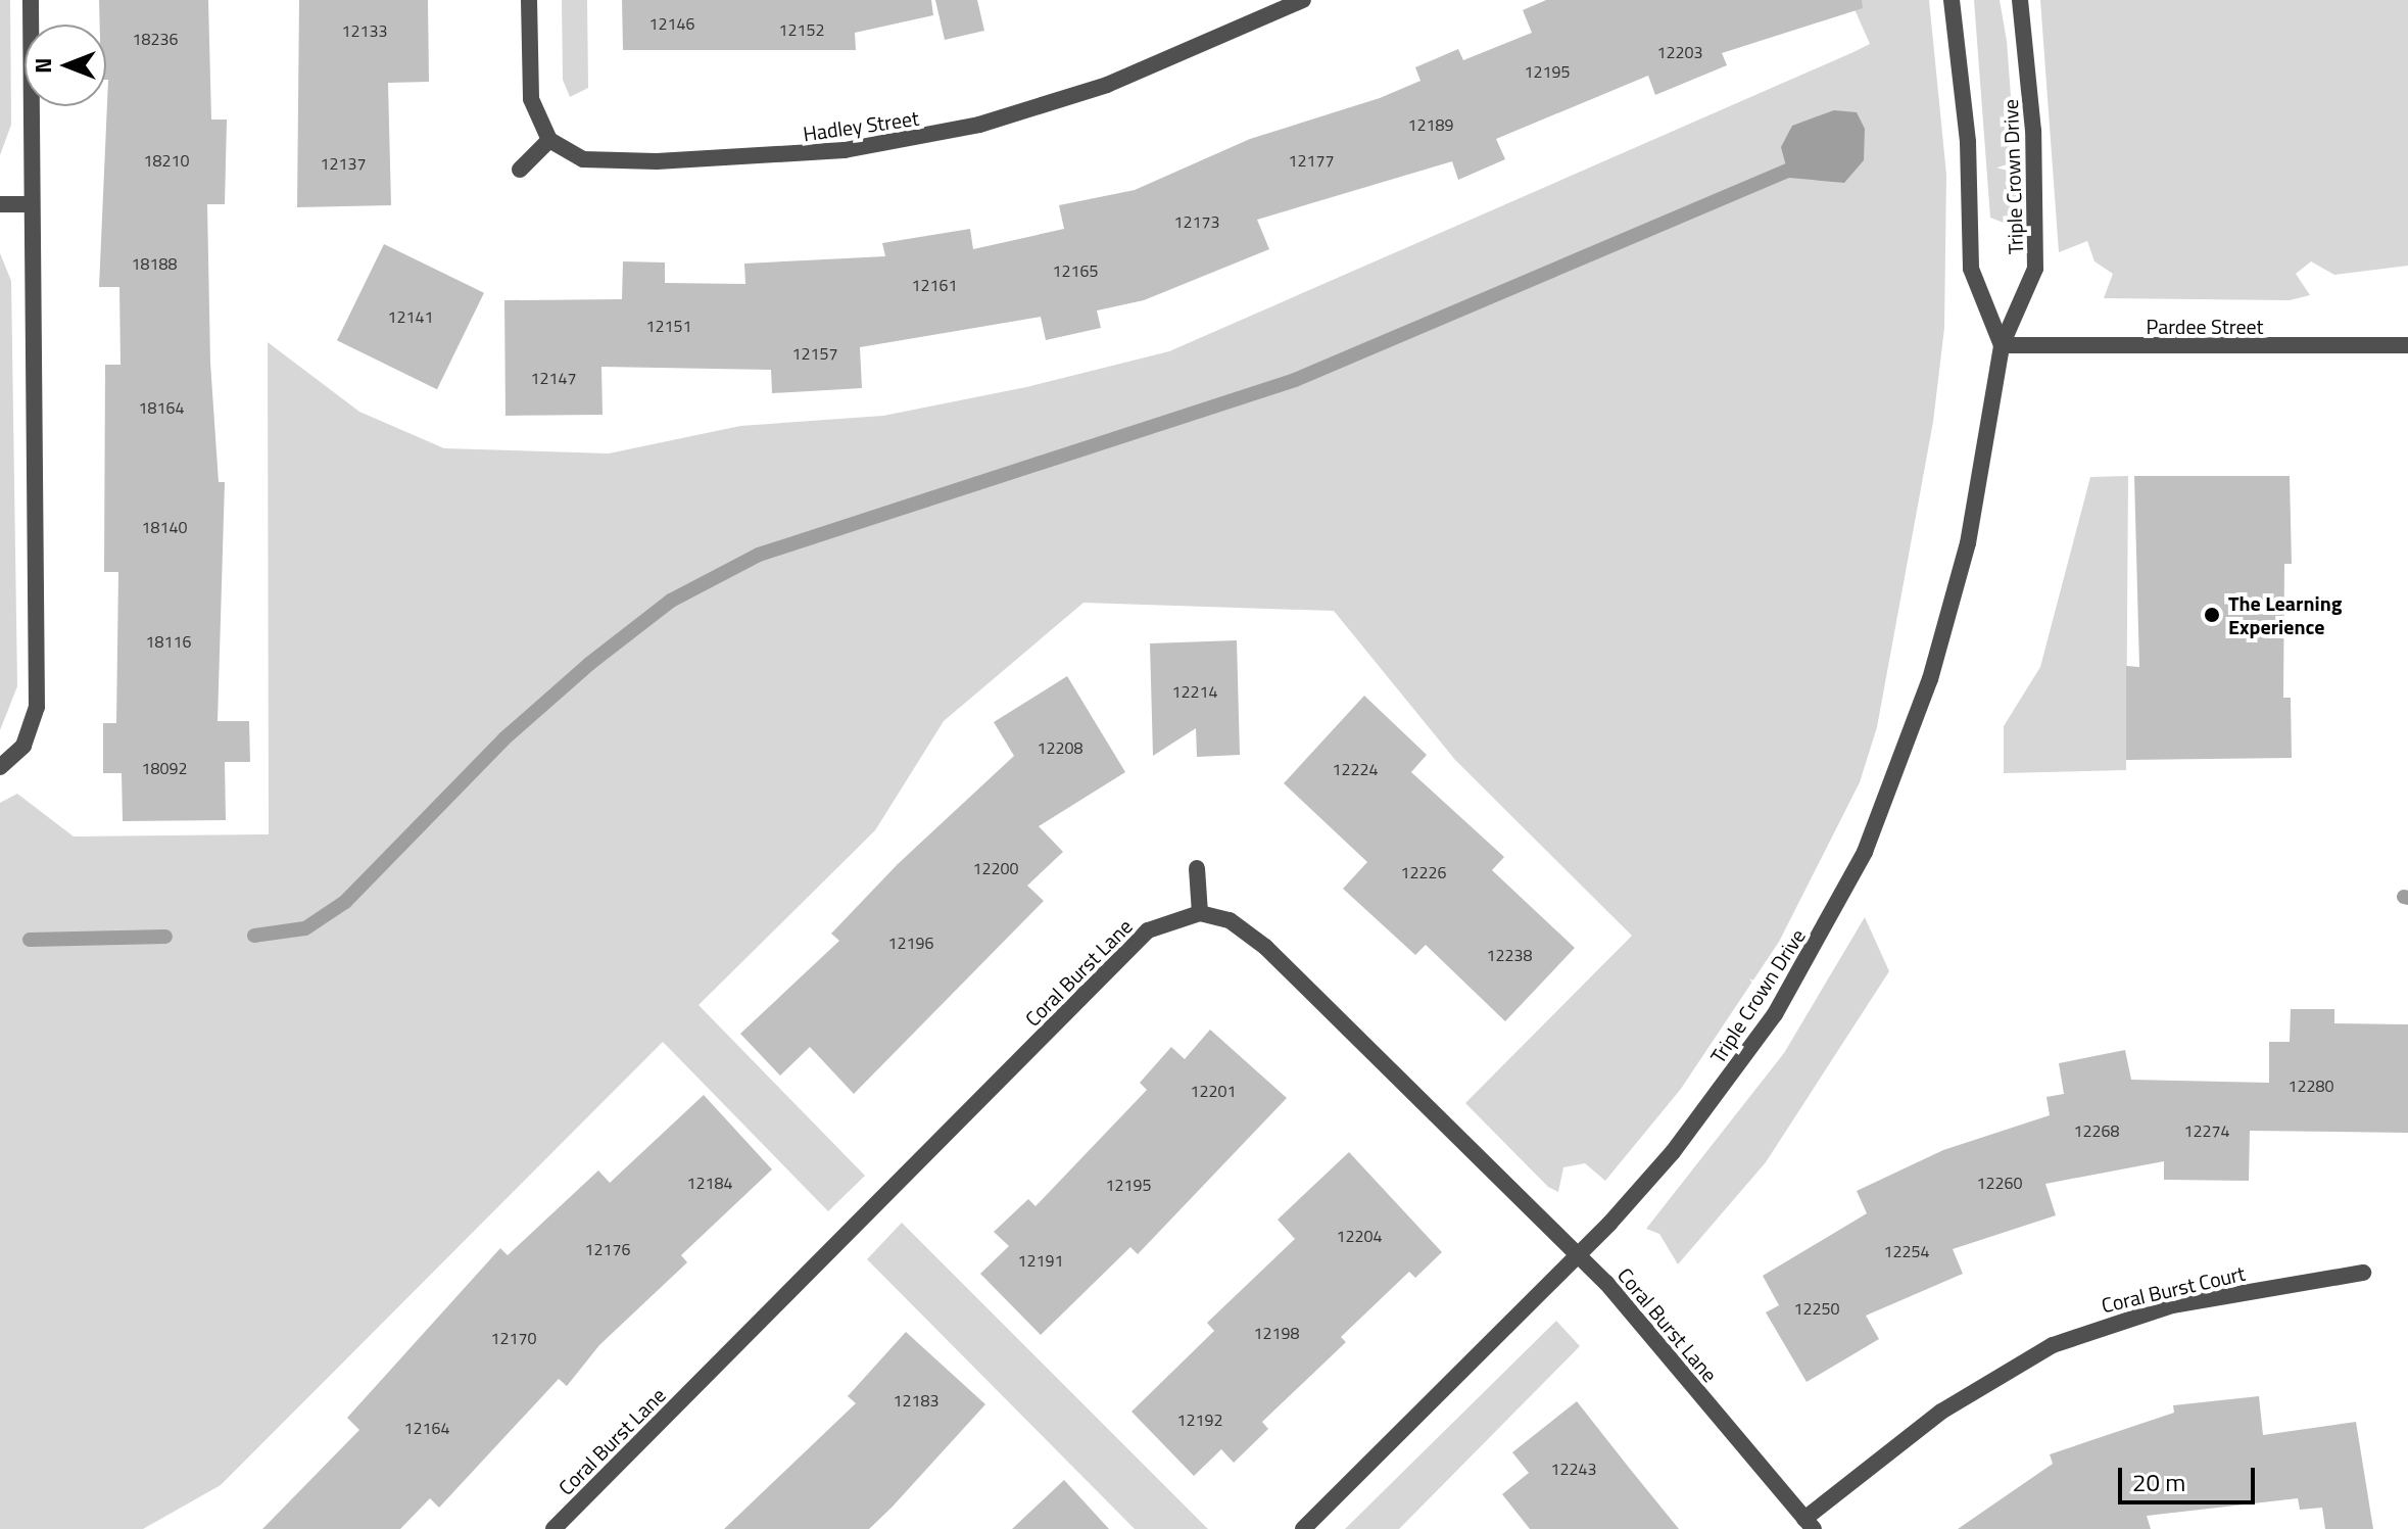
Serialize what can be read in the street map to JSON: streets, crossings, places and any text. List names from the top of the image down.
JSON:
{
  "streets": {
    "street": [
      "Hadley Street",
      "Triple Crown Drive",
      "Pardee Street",
      "Coral Burst Lane",
      "Coral Burst Court"
    ]
  },
  "crossings": [
    ["Triple Crown Drive", "Pardee Street"],
    ["Triple Crown Drive", "Coral Burst Lane"],
    ["Coral Burst Lane", "Coral Burst Court"]
  ],
  "places": ["The Learning Experience"],
  "house_numbers": [
    "12146",
    "12152",
    "12133",
    "18236",
    "12203",
    "12195",
    "12189",
    "18210",
    "12177",
    "12137",
    "12173",
    "18188",
    "12165",
    "12161",
    "12141",
    "12151",
    "12157",
    "12147",
    "18164",
    "18140",
    "18116",
    "12214",
    "12208",
    "18092",
    "12224",
    "12200",
    "12226",
    "12196",
    "12238",
    "12280",
    "12201",
    "12268",
    "12274",
    "12184",
    "12260",
    "12195",
    "12204",
    "12176",
    "12254",
    "12191",
    "12250",
    "12198",
    "12170",
    "12183",
    "12192",
    "12164",
    "12243"
  ],
  "scale_bar": "20 m",
  "north": "left"
}
